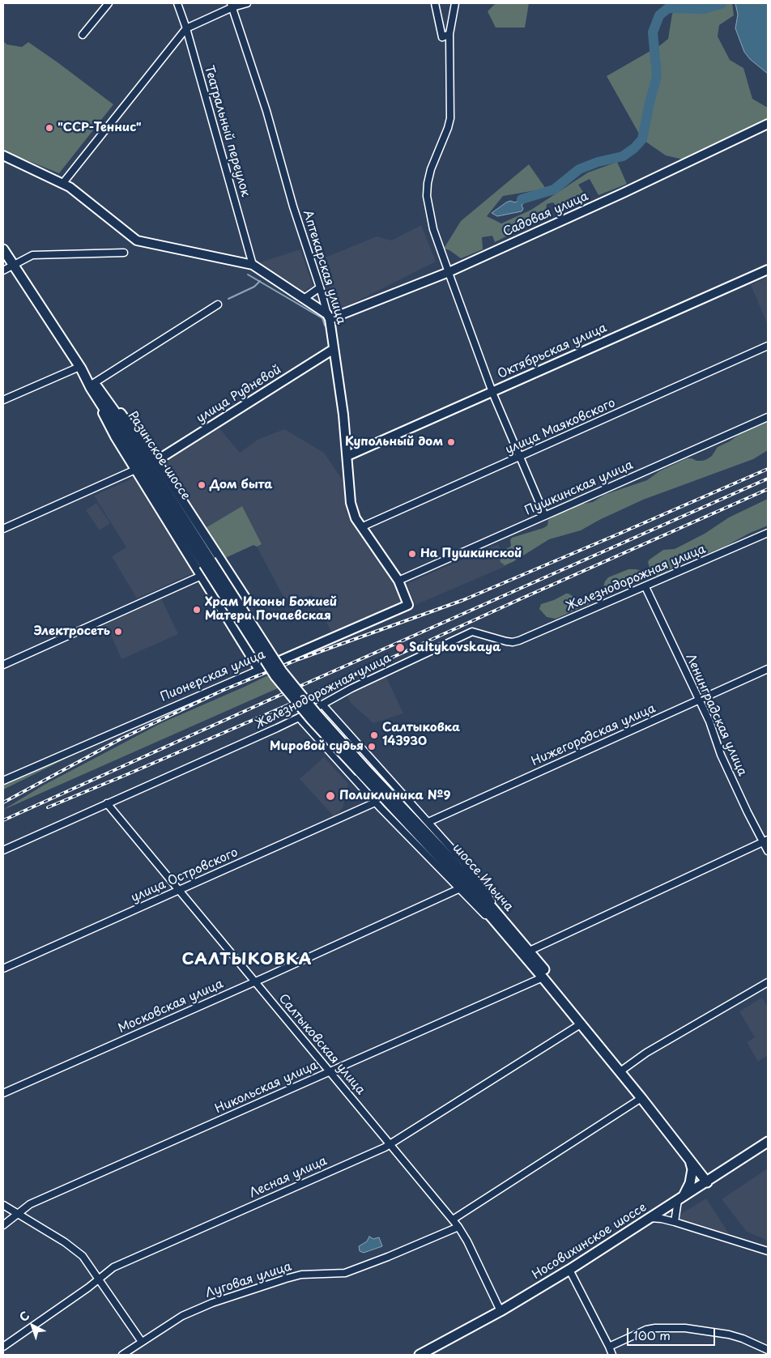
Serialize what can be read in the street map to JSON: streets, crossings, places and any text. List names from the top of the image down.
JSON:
{
  "streets": {
    "main road": ["Разинское шоссе", "шоссе Ильича", "Носовихинское шоссе"],
    "street": [
      "Театральный переулок",
      "Садовая улица",
      "Аптекарская улица",
      "Октябрьская улица",
      "улица Рудневой",
      "улица Маяковского",
      "Пушкинская улица",
      "Железнодорожная улица",
      "Пионерская улица",
      "Ленинградская улица",
      "Нижегородская улица",
      "улица Островского",
      "Московская улица",
      "Салтыковская улица",
      "Никольская улица",
      "Лесная улица",
      "Луговая улица"
    ]
  },
  "crossings": [
    ["Садовая улица", "Аптекарская улица"],
    ["Аптекарская улица", "Октябрьская улица"],
    ["Аптекарская улица", "улица Рудневой"],
    ["Аптекарская улица", "улица Маяковского"],
    ["Аптекарская улица", "Пушкинская улица"],
    ["Аптекарская улица", "Пионерская улица"],
    ["Разинское шоссе", "шоссе Ильича"],
    ["Пушкинская улица", "Пионерская улица"],
    ["Железнодорожная улица", "Ленинградская улица"],
    ["Железнодорожная улица", "Салтыковская улица"],
    ["Ленинградская улица", "Нижегородская улица"],
    ["улица Островского", "Салтыковская улица"],
    ["шоссе Ильича", "Никольская улица"],
    ["шоссе Ильича", "Лесная улица"],
    ["шоссе Ильича", "Носовихинское шоссе"],
    ["Московская улица", "Салтыковская улица"],
    ["Салтыковская улица", "Никольская улица"],
    ["Салтыковская улица", "Лесная улица"],
    ["Салтыковская улица", "Носовихинское шоссе"],
    ["Салтыковская улица", "Луговая улица"]
  ],
  "districts": ["САЛТЫКОВКА"],
  "places": [
    "\"ССР-Теннис\"",
    "Купольный дом",
    "Дом быта",
    "На Пушкинской",
    "Храм Иконы Божией Матери Почаевская",
    "Электросеть",
    "Saltykovskaya",
    "Салтыковка 143930",
    "Мировой судья",
    "Поликлиника №9"
  ],
  "scale_bar": "100 m",
  "north": "top left"
}
